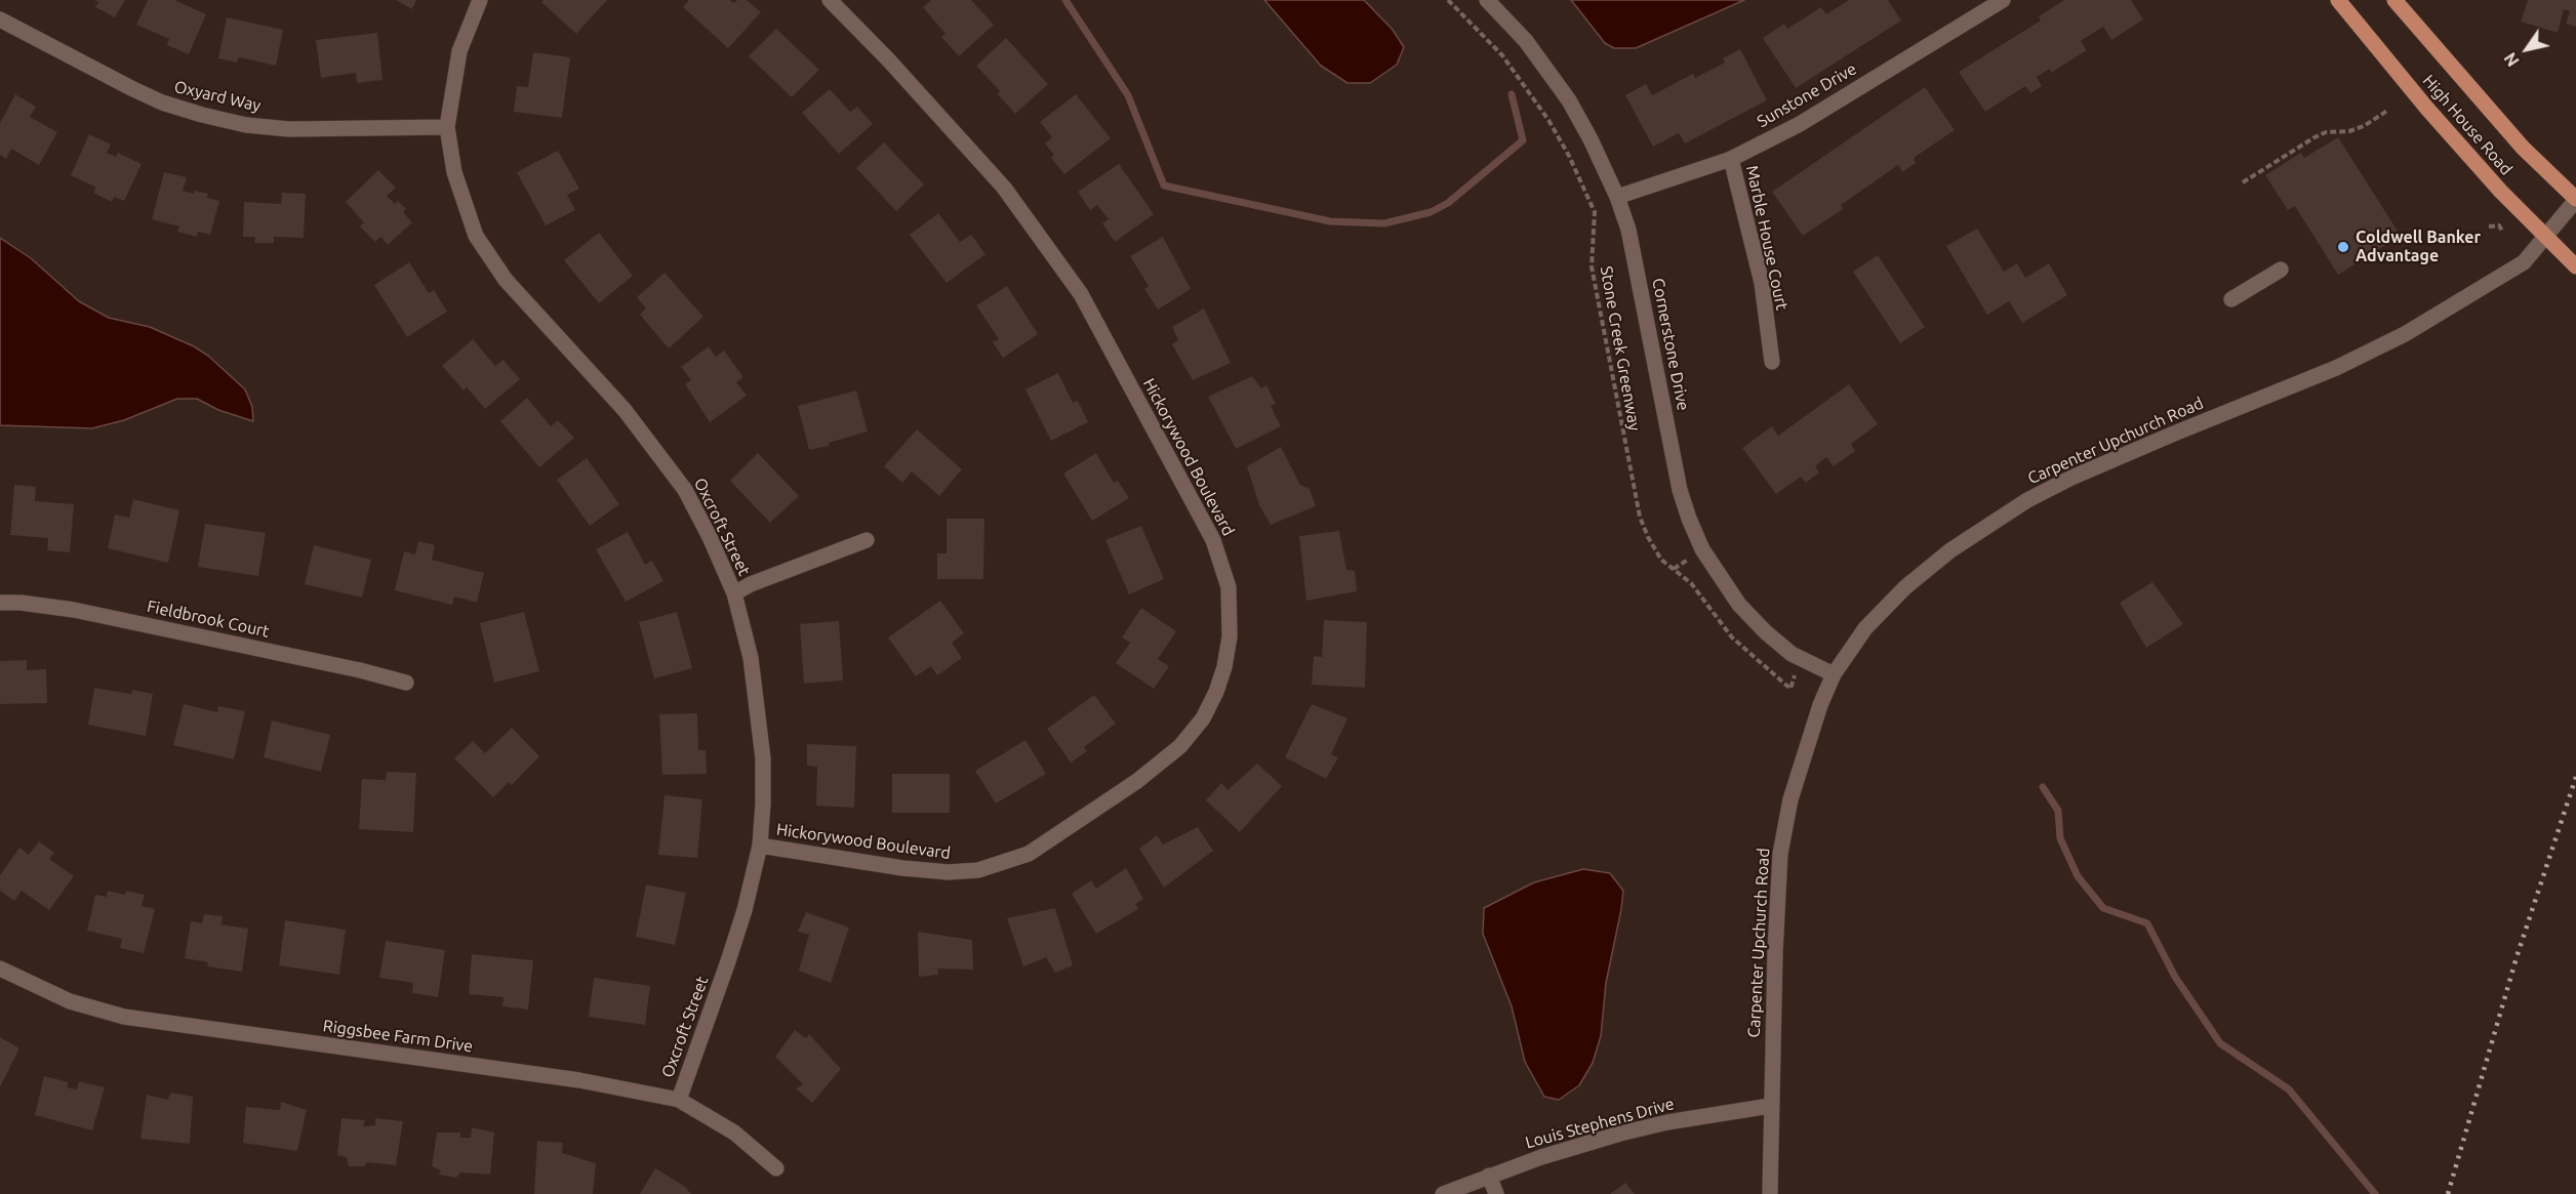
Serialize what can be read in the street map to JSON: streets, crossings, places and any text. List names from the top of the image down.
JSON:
{
  "streets": {
    "main road": ["High House Road"],
    "street": [
      "Sunstone Drive",
      "Oxyard Way",
      "Marble House Court",
      "Cornerstone Drive",
      "Carpenter Upchurch Road",
      "Hickorywood Boulevard",
      "Oxcroft Street",
      "Fieldbrook Court",
      "Riggsbee Farm Drive",
      "Louis Stephens Drive"
    ],
    "path": ["Stone Creek Greenway"]
  },
  "crossings": [
    ["Sunstone Drive", "Marble House Court"],
    ["Sunstone Drive", "Cornerstone Drive"],
    ["Oxyard Way", "Oxcroft Street"],
    ["High House Road", "Carpenter Upchurch Road"],
    ["Cornerstone Drive", "Carpenter Upchurch Road"],
    ["Carpenter Upchurch Road", "Louis Stephens Drive"],
    ["Hickorywood Boulevard", "Oxcroft Street"],
    ["Oxcroft Street", "Riggsbee Farm Drive"]
  ],
  "places": ["Coldwell Banker Advantage"],
  "north": "bottom left"
}
